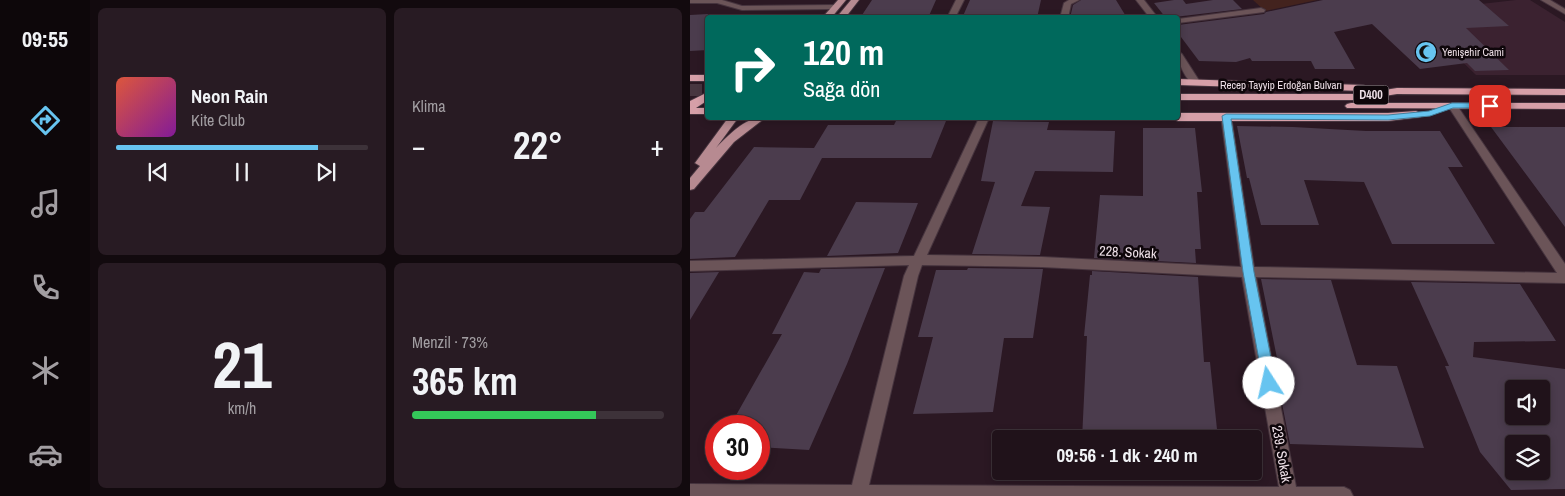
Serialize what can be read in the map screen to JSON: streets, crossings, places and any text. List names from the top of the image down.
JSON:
{
  "streets": {
    "highway": ["Recep Tayyip Erdoğan Bulvarı", "D400"],
    "street": ["228. Sokak", "239. Sokak"]
  },
  "crossings": [
    ["228. Sokak", "239. Sokak"]
  ],
  "places": {
    "mosque": ["Yenişehir Cami"]
  },
  "page": {
    "tabs": "09:55",
    "tile": [
      "Klima",
      ["21", "km/h"],
      ["Menzil · 73%", "365 km"]
    ],
    "turn": ["120 m", "Sağa dön"],
    "song": ["Neon Rain", "Kite Club"],
    "heat": ["−", "22°", "+"],
    "limit": "30",
    "trip": "09:56 · 1 dk · 240 m"
  }
}
